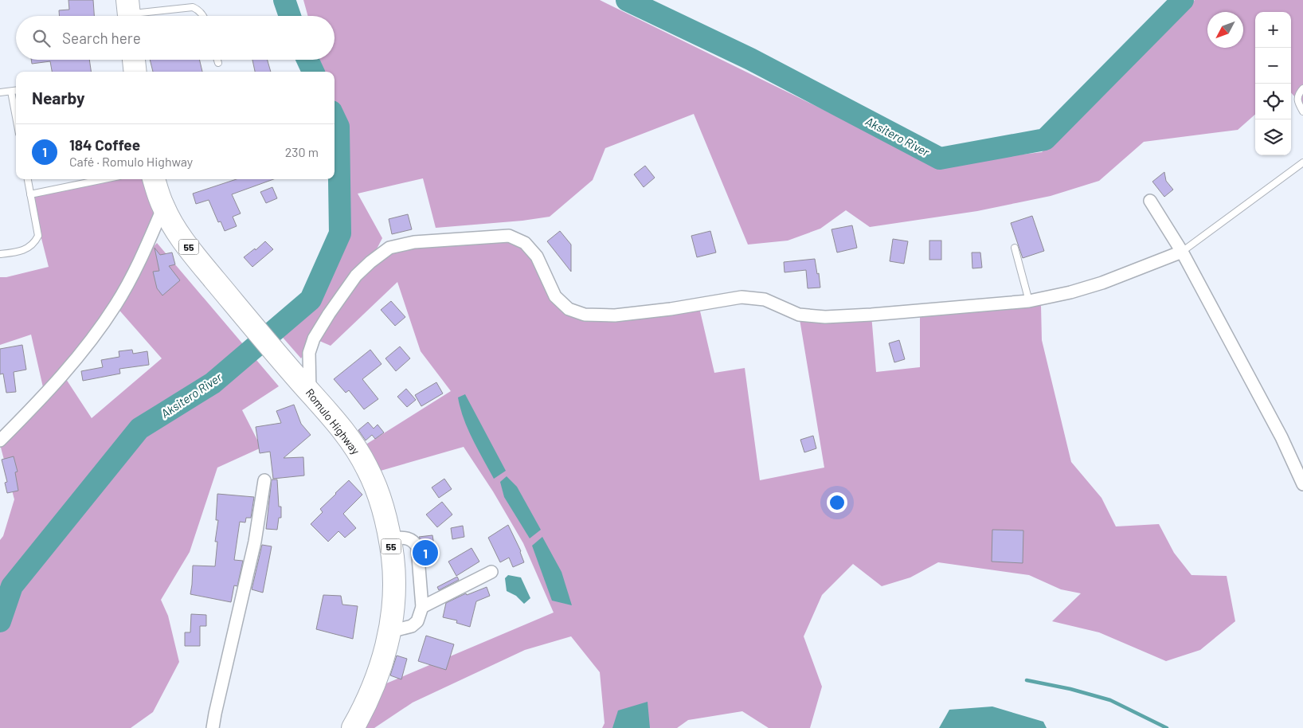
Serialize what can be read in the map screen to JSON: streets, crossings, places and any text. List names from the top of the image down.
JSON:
{
  "streets": {
    "highway": ["55", "Romulo Highway"]
  },
  "water": ["Aksitero River"],
  "north": "bottom left",
  "page": {
    "map_buttons": ["+", "−"],
    "search": "Search here",
    "heading": "Nearby",
    "list": [
      {
        "mark": "1",
        "name": "184 Coffee",
        "note": "Café · Romulo Highway",
        "value": "230 m"
      }
    ],
    "pins": "1"
  }
}
